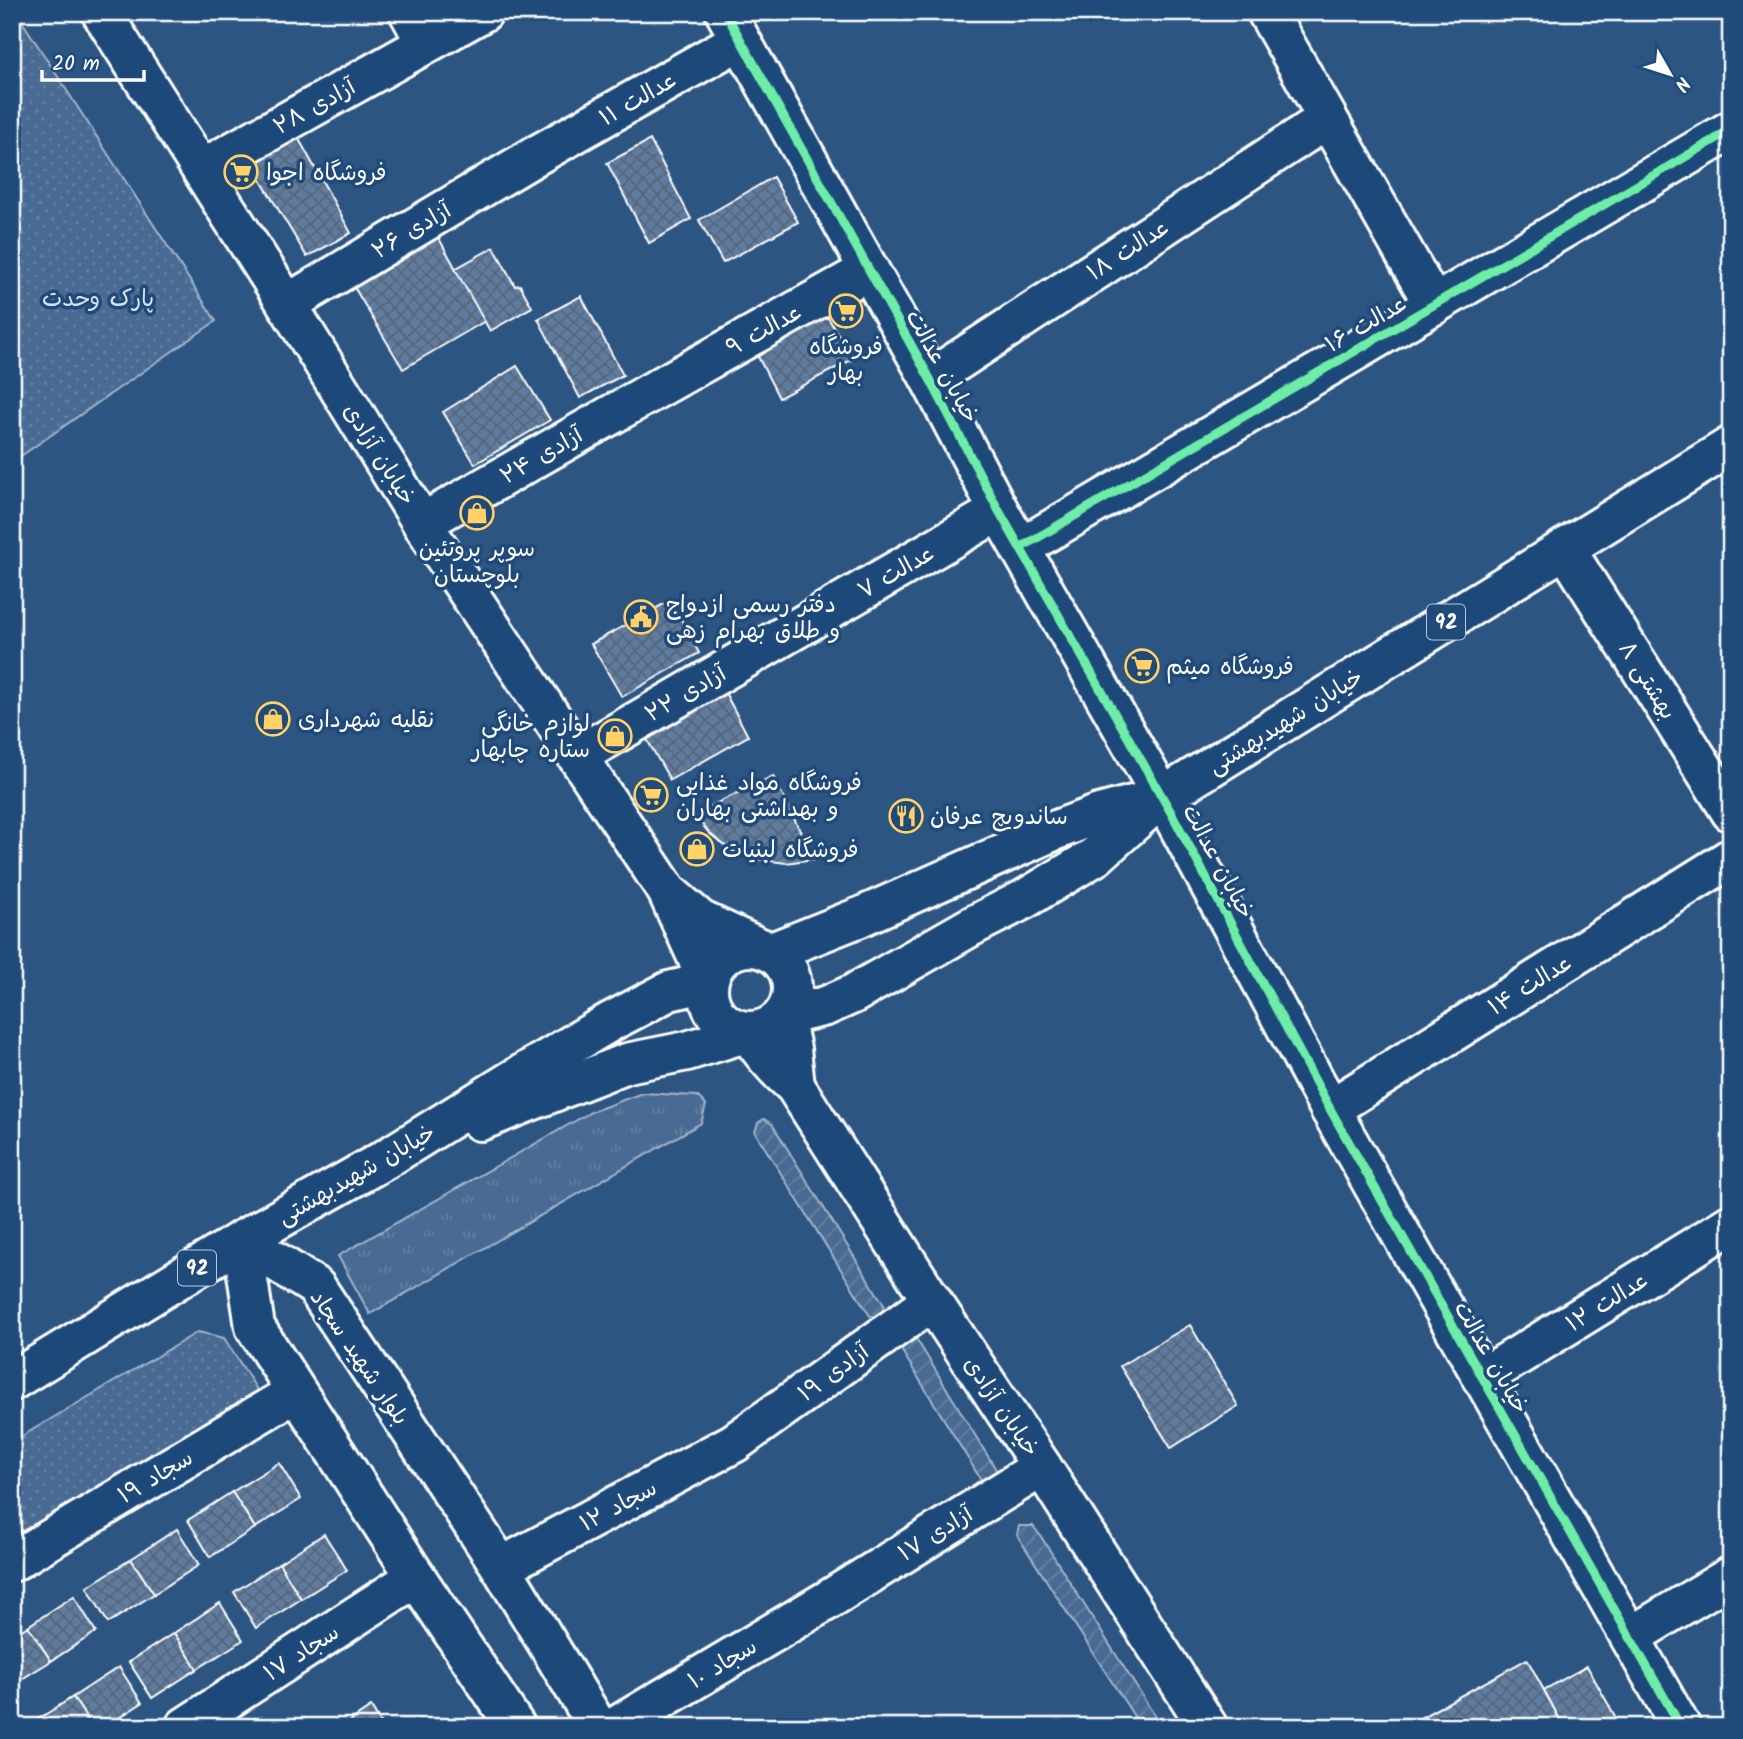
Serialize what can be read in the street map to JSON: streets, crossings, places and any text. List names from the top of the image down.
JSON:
{
  "streets": {
    "street": [
      "عدالت ۱۱",
      "آزادی ۲۸",
      "آزادی ۲۶",
      "عدالت ۱۸",
      "عدالت ۱۶",
      "عدالت ۹",
      "خیابان عدالت",
      "خیابان آزادی",
      "آزادی ۲۴",
      "عدالت ۷",
      "92",
      "بهشتی ۸",
      "آزادی ۲۲",
      "خیابان شهیدبهشتی",
      "عدالت ۱۴",
      "عدالت ۱۲",
      "بلوار شهید سجاد",
      "آزادی ۱۹",
      "سجاد ۱۹",
      "سجاد ۱۲",
      "آزادی ۱۷",
      "سجاد ۱۷",
      "سجاد ۱۰"
    ]
  },
  "crossings": [
    ["عدالت ۱۱", "آزادی ۲۶"],
    ["عدالت ۱۱", "خیابان عدالت"],
    ["آزادی ۲۸", "خیابان آزادی"],
    ["آزادی ۲۶", "خیابان آزادی"],
    ["عدالت ۱۸", "خیابان عدالت"],
    ["عدالت ۱۶", "خیابان عدالت"],
    ["عدالت ۹", "خیابان عدالت"],
    ["عدالت ۹", "آزادی ۲۴"],
    ["خیابان عدالت", "عدالت ۷"],
    ["خیابان عدالت", "خیابان شهیدبهشتی"],
    ["خیابان عدالت", "عدالت ۱۴"],
    ["خیابان عدالت", "عدالت ۱۲"],
    ["خیابان آزادی", "آزادی ۲۴"],
    ["خیابان آزادی", "آزادی ۲۲"],
    ["خیابان آزادی", "آزادی ۱۹"],
    ["خیابان آزادی", "آزادی ۱۷"],
    ["عدالت ۷", "آزادی ۲۲"],
    ["بهشتی ۸", "خیابان شهیدبهشتی"],
    ["خیابان شهیدبهشتی", "بلوار شهید سجاد"],
    ["بلوار شهید سجاد", "سجاد ۱۲"],
    ["آزادی ۱۹", "سجاد ۱۲"],
    ["آزادی ۱۷", "سجاد ۱۰"]
  ],
  "parks": ["پارک وحدت"],
  "places": {
    "supermarket": [
      "فروشگاه اجوا",
      "فروشگاه بهار",
      "فروشگاه میثم",
      "فروشگاه مواد غذایی و بهداشتی بهاران"
    ],
    "shop": [
      "سوپر پروتئین بلوچستان",
      "نقلیه شهرداری",
      "لوازم خانگی ستاره چابهار",
      "فروشگاه لبنیات"
    ],
    "public building": ["دفتر رسمی ازدواج و طلاق بهرام زهی"],
    "restaurant": ["ساندویچ عرفان"]
  },
  "scale_bar": "20 m",
  "north": "bottom right"
}
